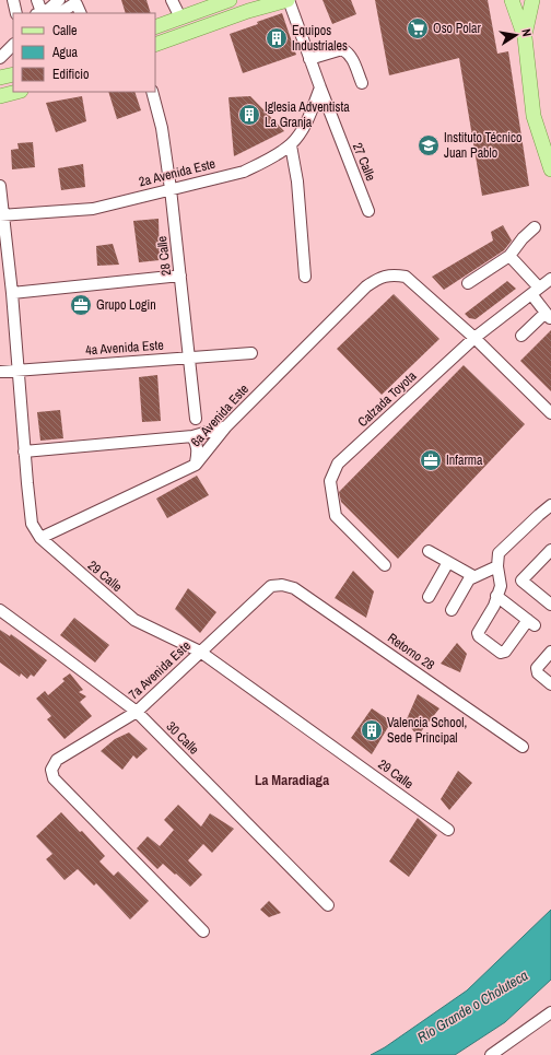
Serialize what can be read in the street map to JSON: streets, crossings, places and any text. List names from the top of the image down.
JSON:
{
  "streets": {
    "street": [
      "27 Calle",
      "2a Avenida Este",
      "28 Calle",
      "4a Avenida Este",
      "Calzada Toyota",
      "6a Avenida Este",
      "29 Calle",
      "Retorno 28",
      "7a Avenida Este",
      "30 Calle"
    ]
  },
  "crossings": [
    ["27 Calle", "2a Avenida Este"],
    ["2a Avenida Este", "28 Calle"],
    ["2a Avenida Este", "29 Calle"],
    ["28 Calle", "4a Avenida Este"],
    ["4a Avenida Este", "29 Calle"],
    ["Calzada Toyota", "6a Avenida Este"],
    ["6a Avenida Este", "29 Calle"],
    ["29 Calle", "7a Avenida Este"],
    ["Retorno 28", "7a Avenida Este"],
    ["7a Avenida Este", "30 Calle"]
  ],
  "districts": ["La Maradiaga"],
  "water": ["Río Grande o Choluteca"],
  "places": {
    "supermarket": ["Oso Polar"],
    "building": ["Equipos Industriales", "Iglesia Adventista La Granja", "Valencia School, Sede Principal"],
    "school or university": ["Instituto Técnico Juan Pablo"],
    "office": ["Grupo Login", "Infarma"]
  },
  "legend": ["Calle", "Agua", "Edificio"],
  "north": "right"
}
